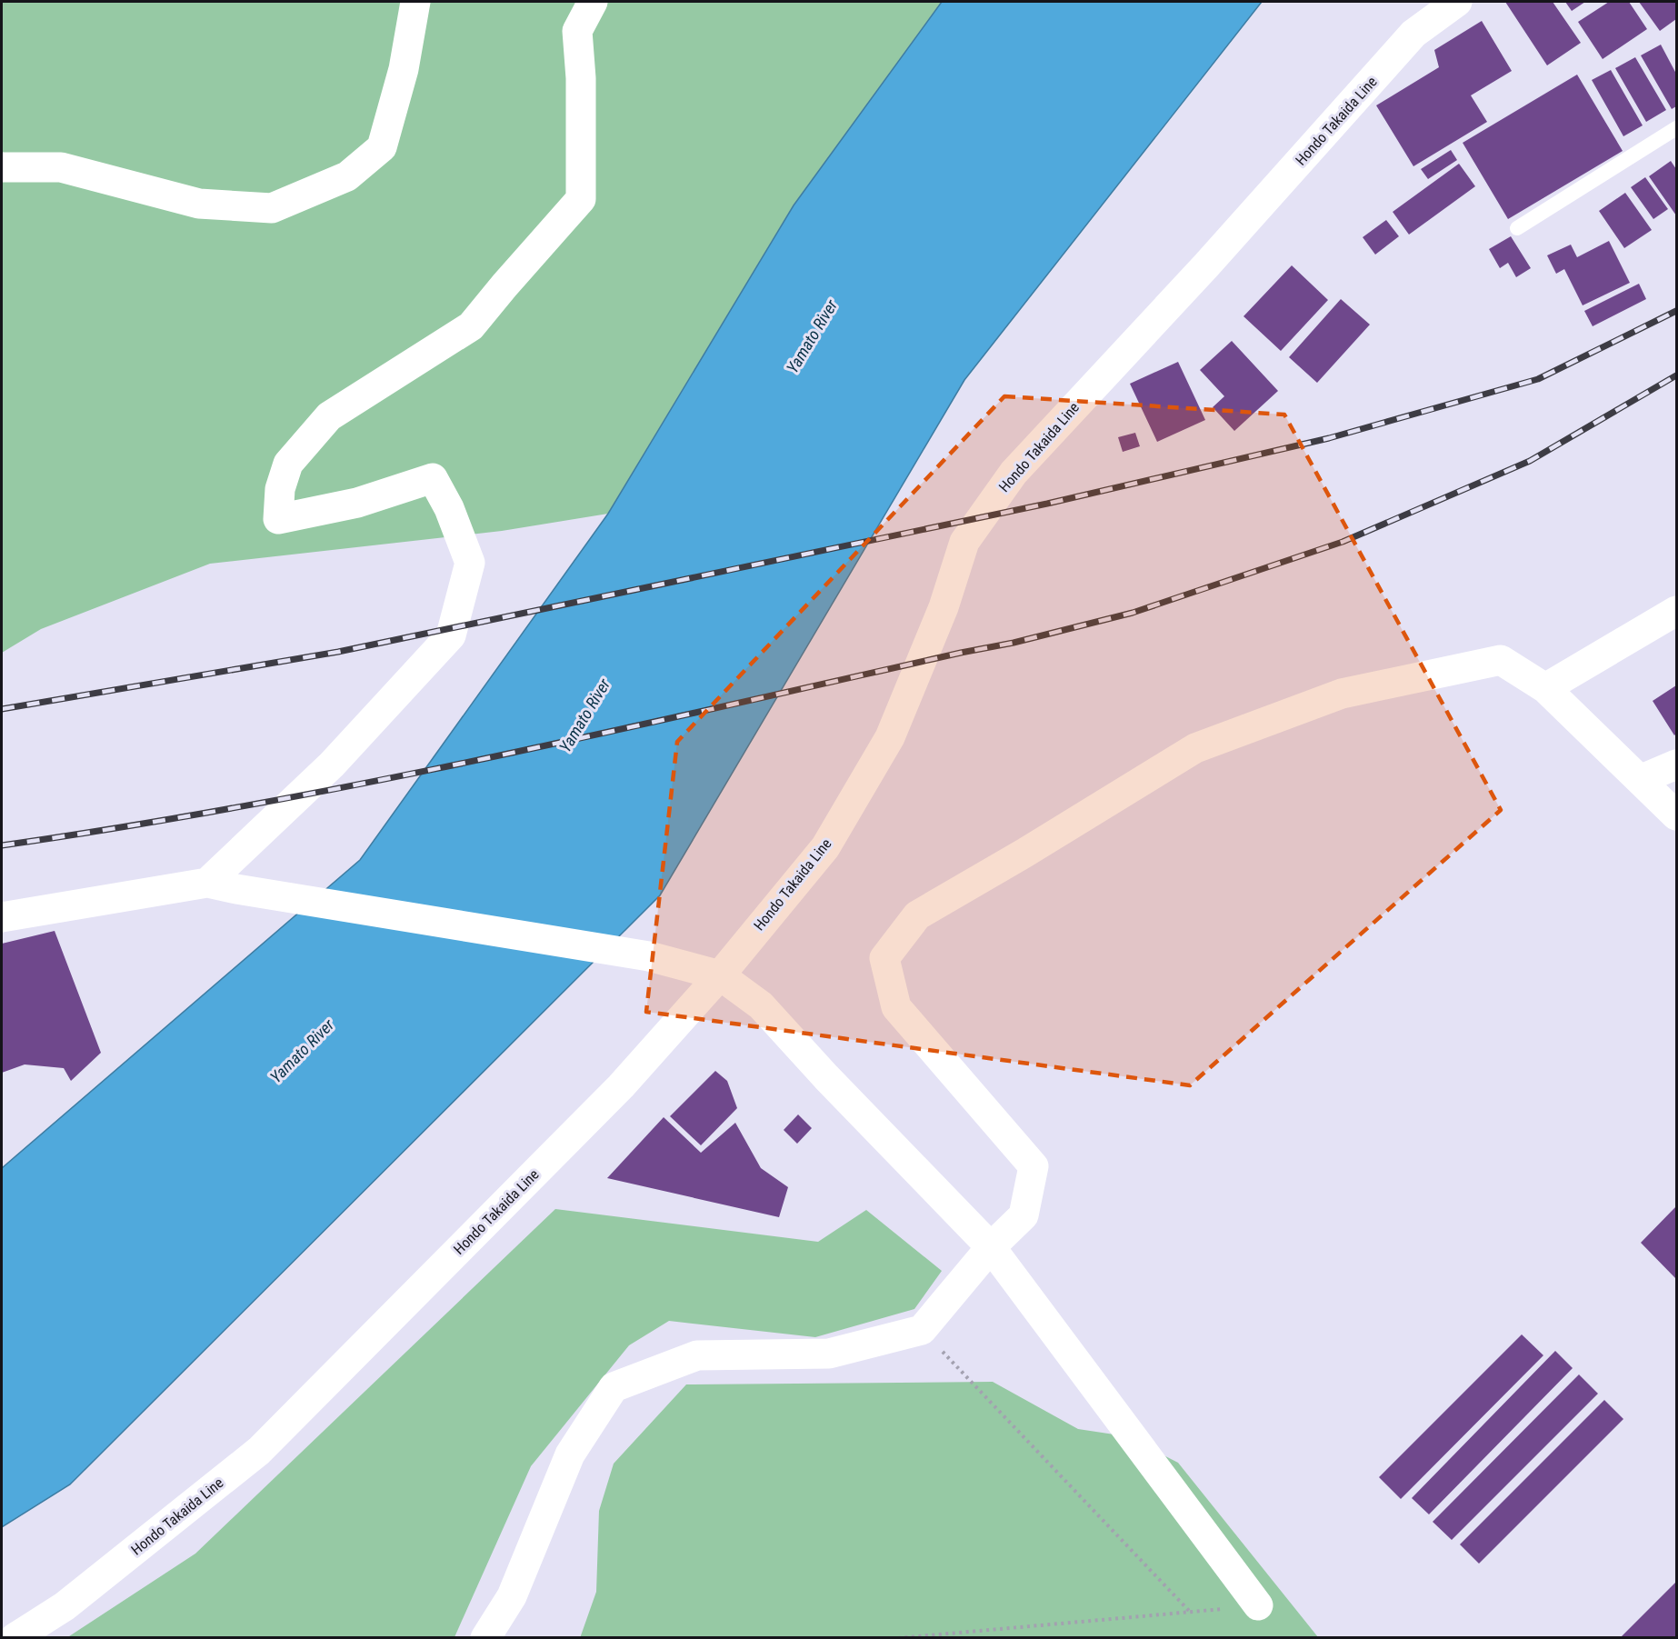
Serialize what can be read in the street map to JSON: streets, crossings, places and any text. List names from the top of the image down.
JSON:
{
  "streets": {
    "street": ["Hondo Takaida Line"]
  },
  "water": ["Yamato River"]
}
